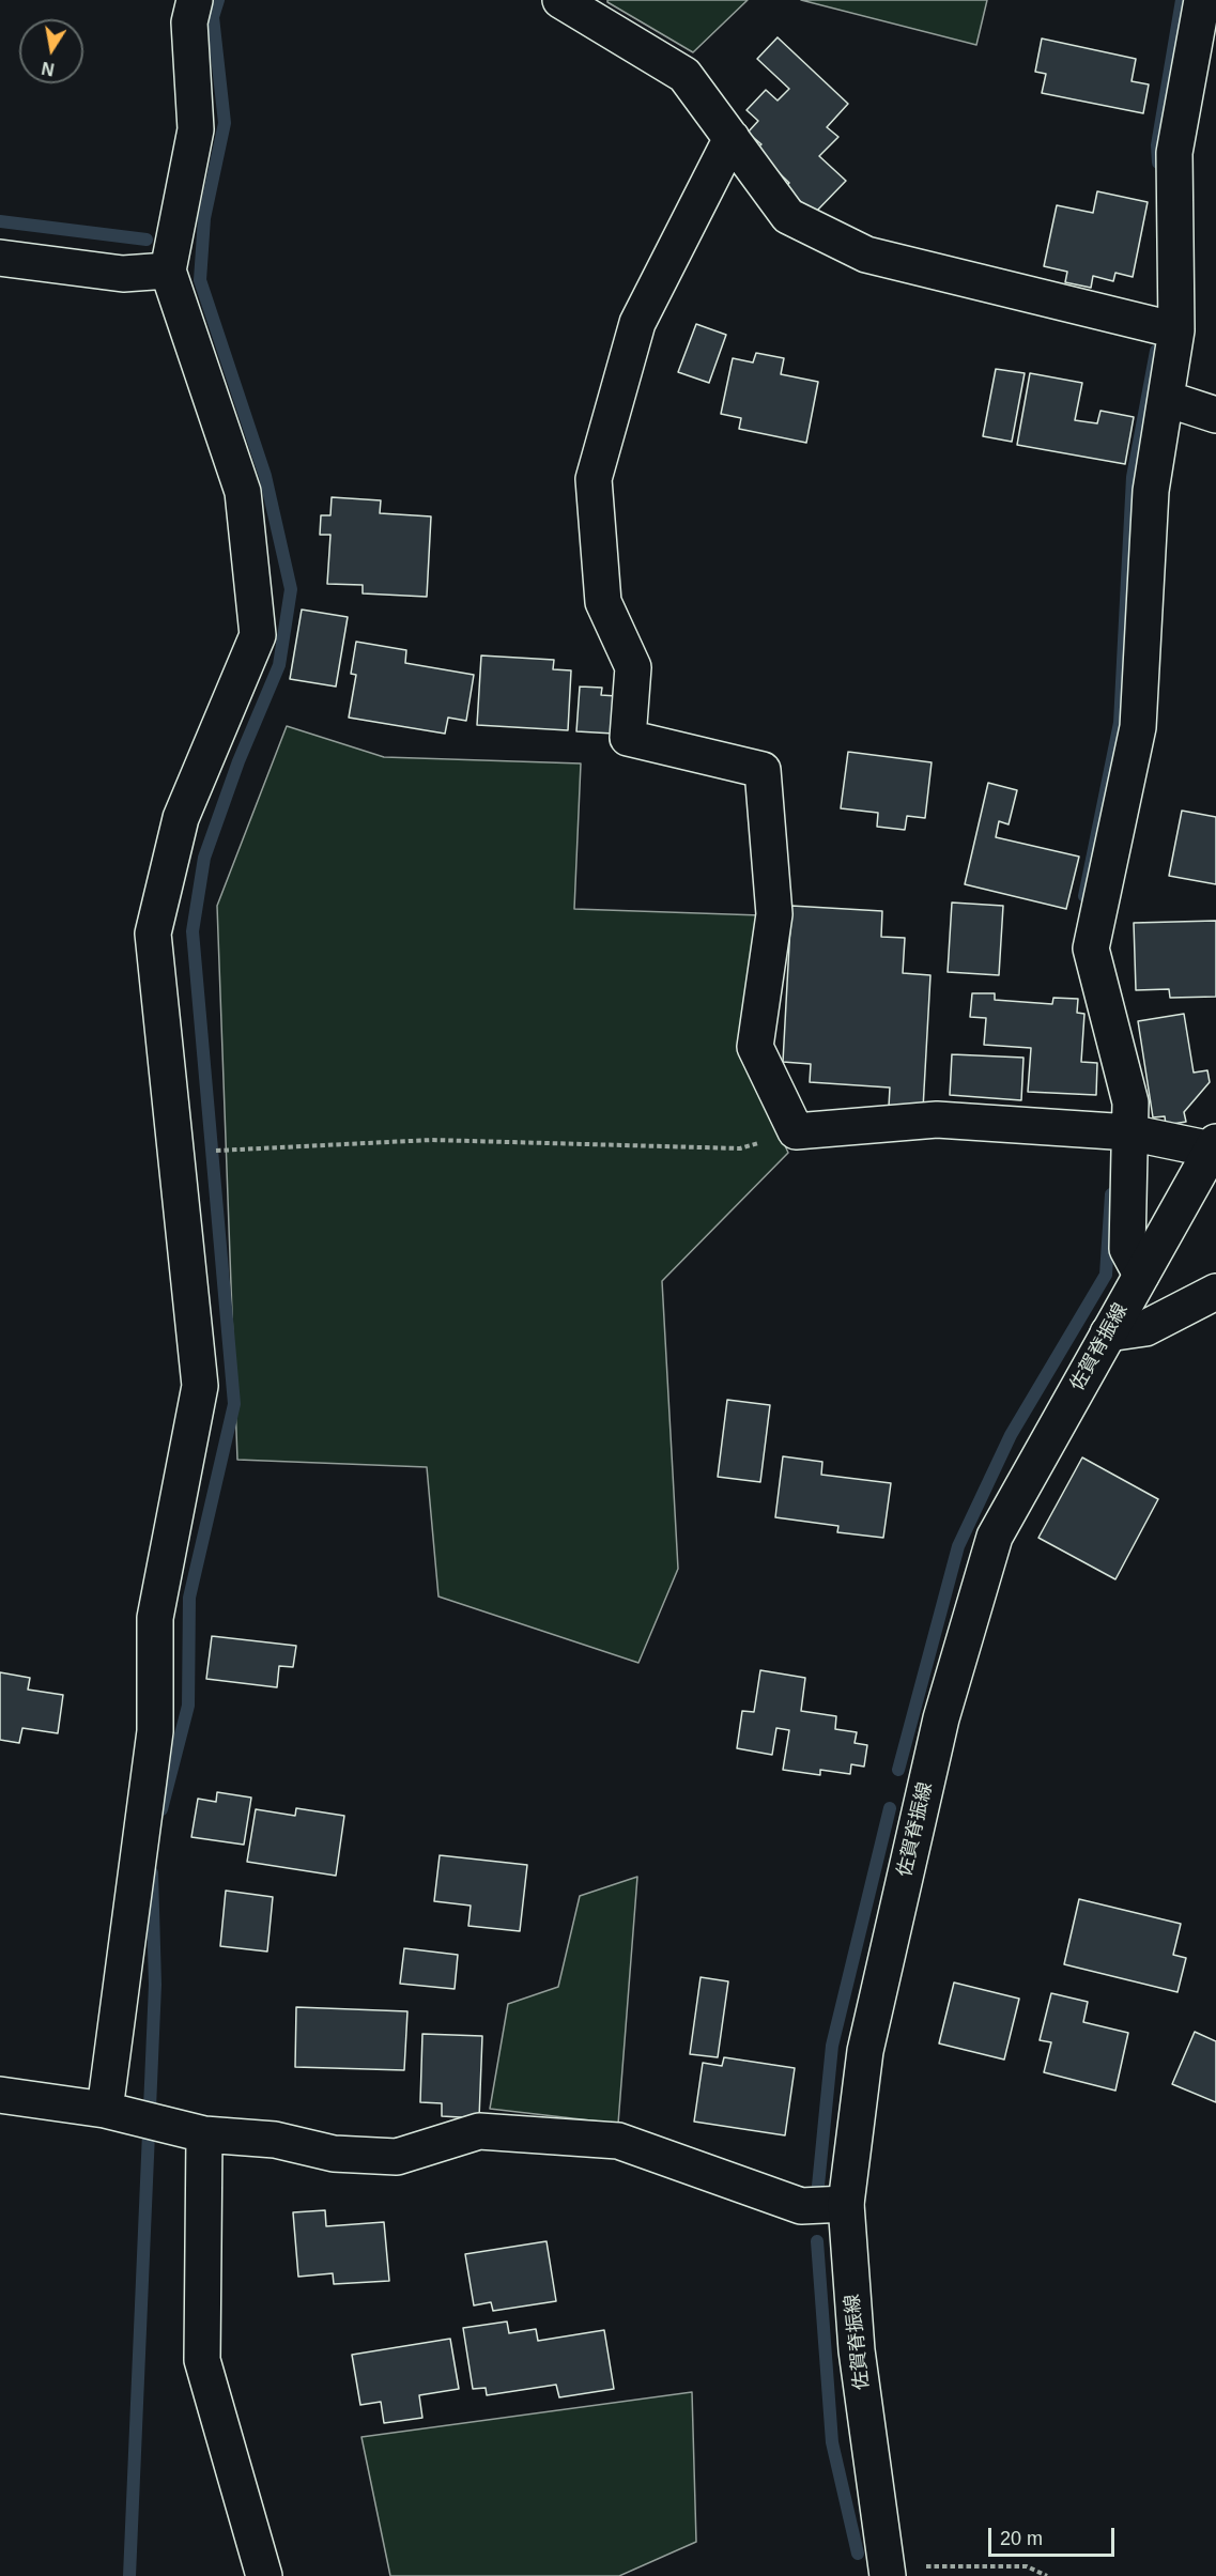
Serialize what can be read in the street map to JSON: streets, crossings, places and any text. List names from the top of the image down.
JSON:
{
  "streets": {
    "street": ["佐賀脊振線"]
  },
  "scale_bar": "20 m",
  "north": "bottom"
}
